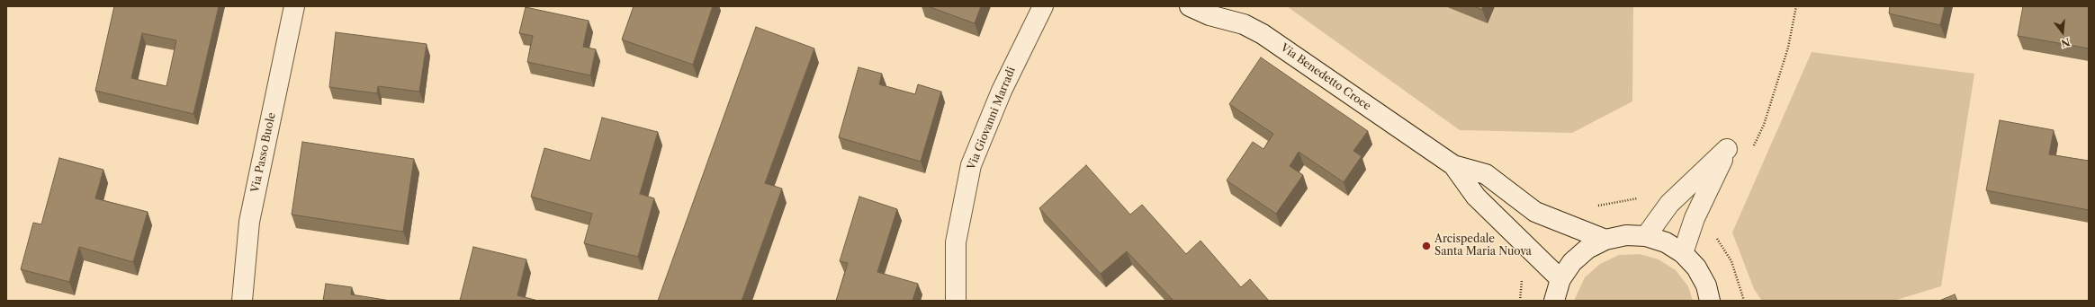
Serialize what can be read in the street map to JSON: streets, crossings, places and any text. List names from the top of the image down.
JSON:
{
  "streets": {
    "street": ["Via Benedetto Croce", "Via Giovanni Marradi", "Via Passo Buole"]
  },
  "places": ["Arcispedale Santa Maria Nuova"],
  "north": "bottom"
}
